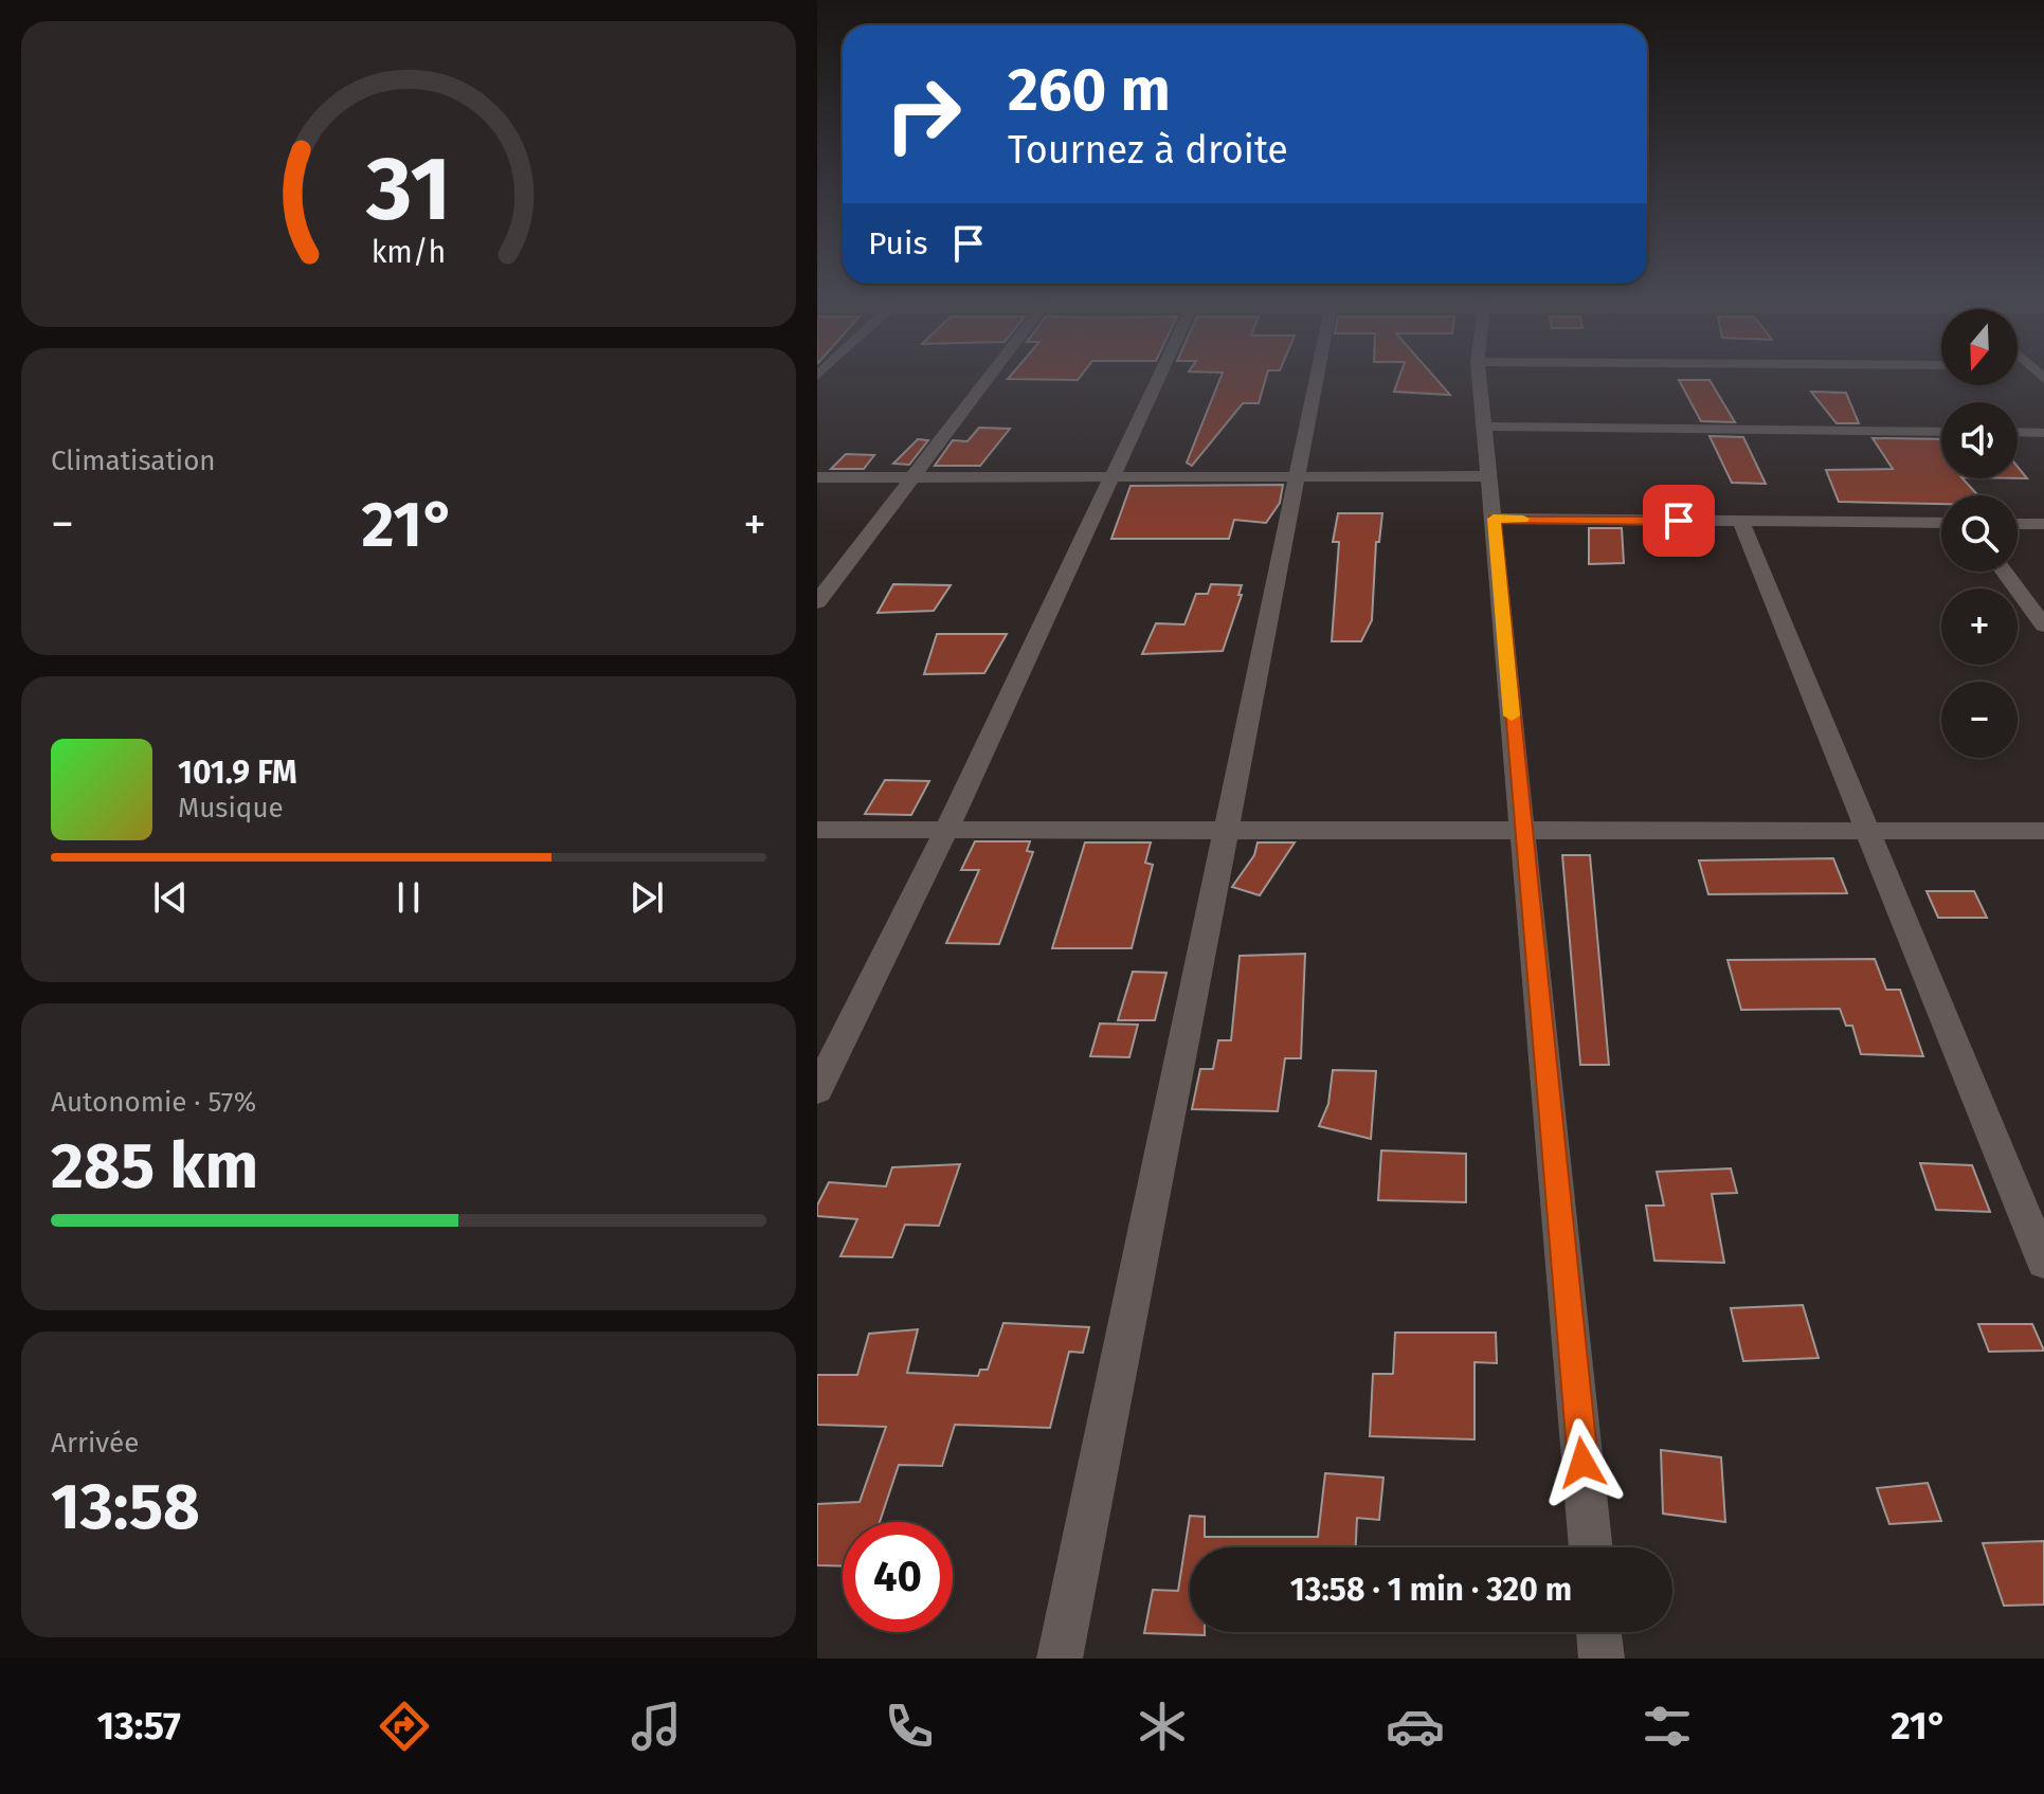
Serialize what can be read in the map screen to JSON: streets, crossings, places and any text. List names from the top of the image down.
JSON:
{
  "north": "bottom",
  "page": {
    "turn": ["260 m", "Tournez à droite"],
    "then": "Puis",
    "map_buttons": ["+", "−"],
    "tile": [
      "Climatisation",
      ["Autonomie · 57%", "285 km"],
      ["Arrivée", "13:58"]
    ],
    "heat": ["−", "21°", "+"],
    "song": ["101.9 FM", "Musique"],
    "limit": "40",
    "trip": "13:58 · 1 min · 320 m",
    "tabs": ["13:57", "21°"],
    "gauge": ["31", "km/h"]
  }
}
